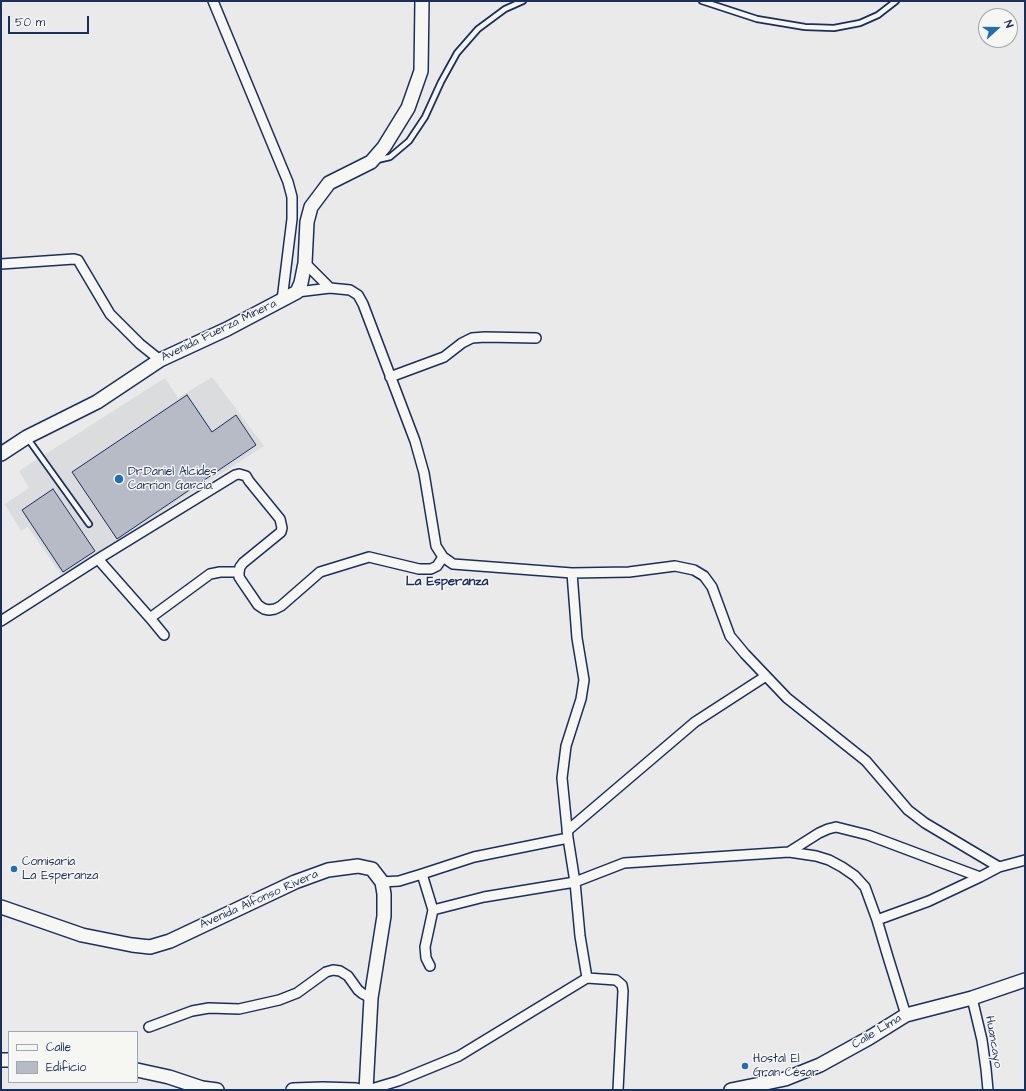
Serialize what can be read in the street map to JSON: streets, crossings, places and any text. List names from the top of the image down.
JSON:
{
  "streets": {
    "street": [
      "Avenida Fuerza Minera",
      "Avenida Alfonso Rivera",
      "Calle Lima",
      "Huancayo"
    ]
  },
  "crossings": [
    ["Calle Lima", "Huancayo"]
  ],
  "districts": ["La Esperanza"],
  "places": ["Dr.Daniel Alcides Carrion Garcia.", "Comisaría La Esperanza", "Hostal El Gran César"],
  "legend": ["Calle", "Edificio"],
  "scale_bar": "50 m",
  "north": "right"
}
